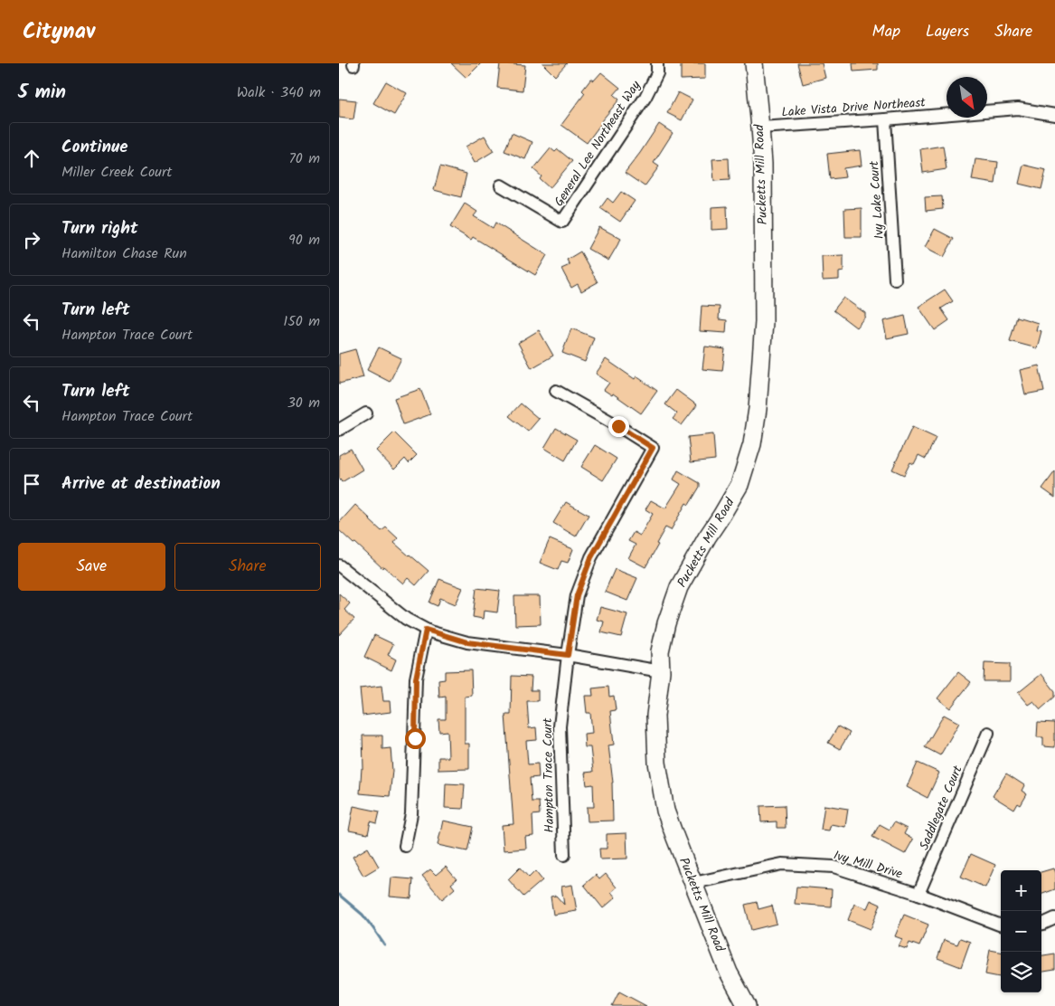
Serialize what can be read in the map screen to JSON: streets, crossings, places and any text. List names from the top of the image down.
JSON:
{
  "streets": {
    "street": [
      "Lake Vista Drive Northeast",
      "General Lee Northeast Way",
      "Pucketts Mill Road",
      "Ivy Lake Court",
      "Hampton Trace Court",
      "Saddlegate Court",
      "Ivy Mill Drive"
    ]
  },
  "crossings": [
    ["Lake Vista Drive Northeast", "Pucketts Mill Road"],
    ["Lake Vista Drive Northeast", "Ivy Lake Court"],
    ["Pucketts Mill Road", "Ivy Mill Drive"],
    ["Saddlegate Court", "Ivy Mill Drive"]
  ],
  "north": "bottom right",
  "page": {
    "header": "Citynav",
    "nav": ["Map", "Layers", "Share"],
    "heading": ["5 min", "Walk · 340 m"],
    "list": [
      ["Continue", "Miller Creek Court", "70 m"],
      ["Turn right", "Hamilton Chase Run", "90 m"],
      ["Turn left", "Hampton Trace Court", "150 m"],
      ["Turn left", "Hampton Trace Court", "30 m"],
      "Arrive at destination"
    ],
    "buttons": ["Save", "Share"],
    "map_buttons": ["+", "−"]
  }
}
